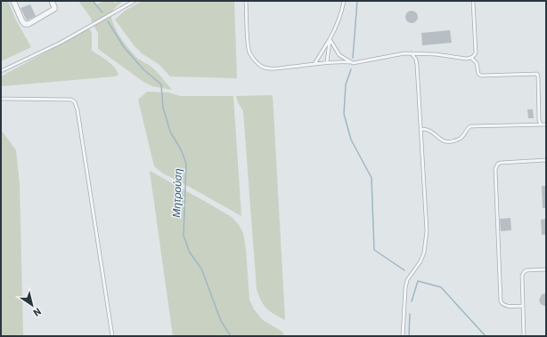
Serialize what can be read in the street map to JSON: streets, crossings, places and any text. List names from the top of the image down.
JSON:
{
  "water": ["Μητρούση"],
  "north": "bottom right"
}
